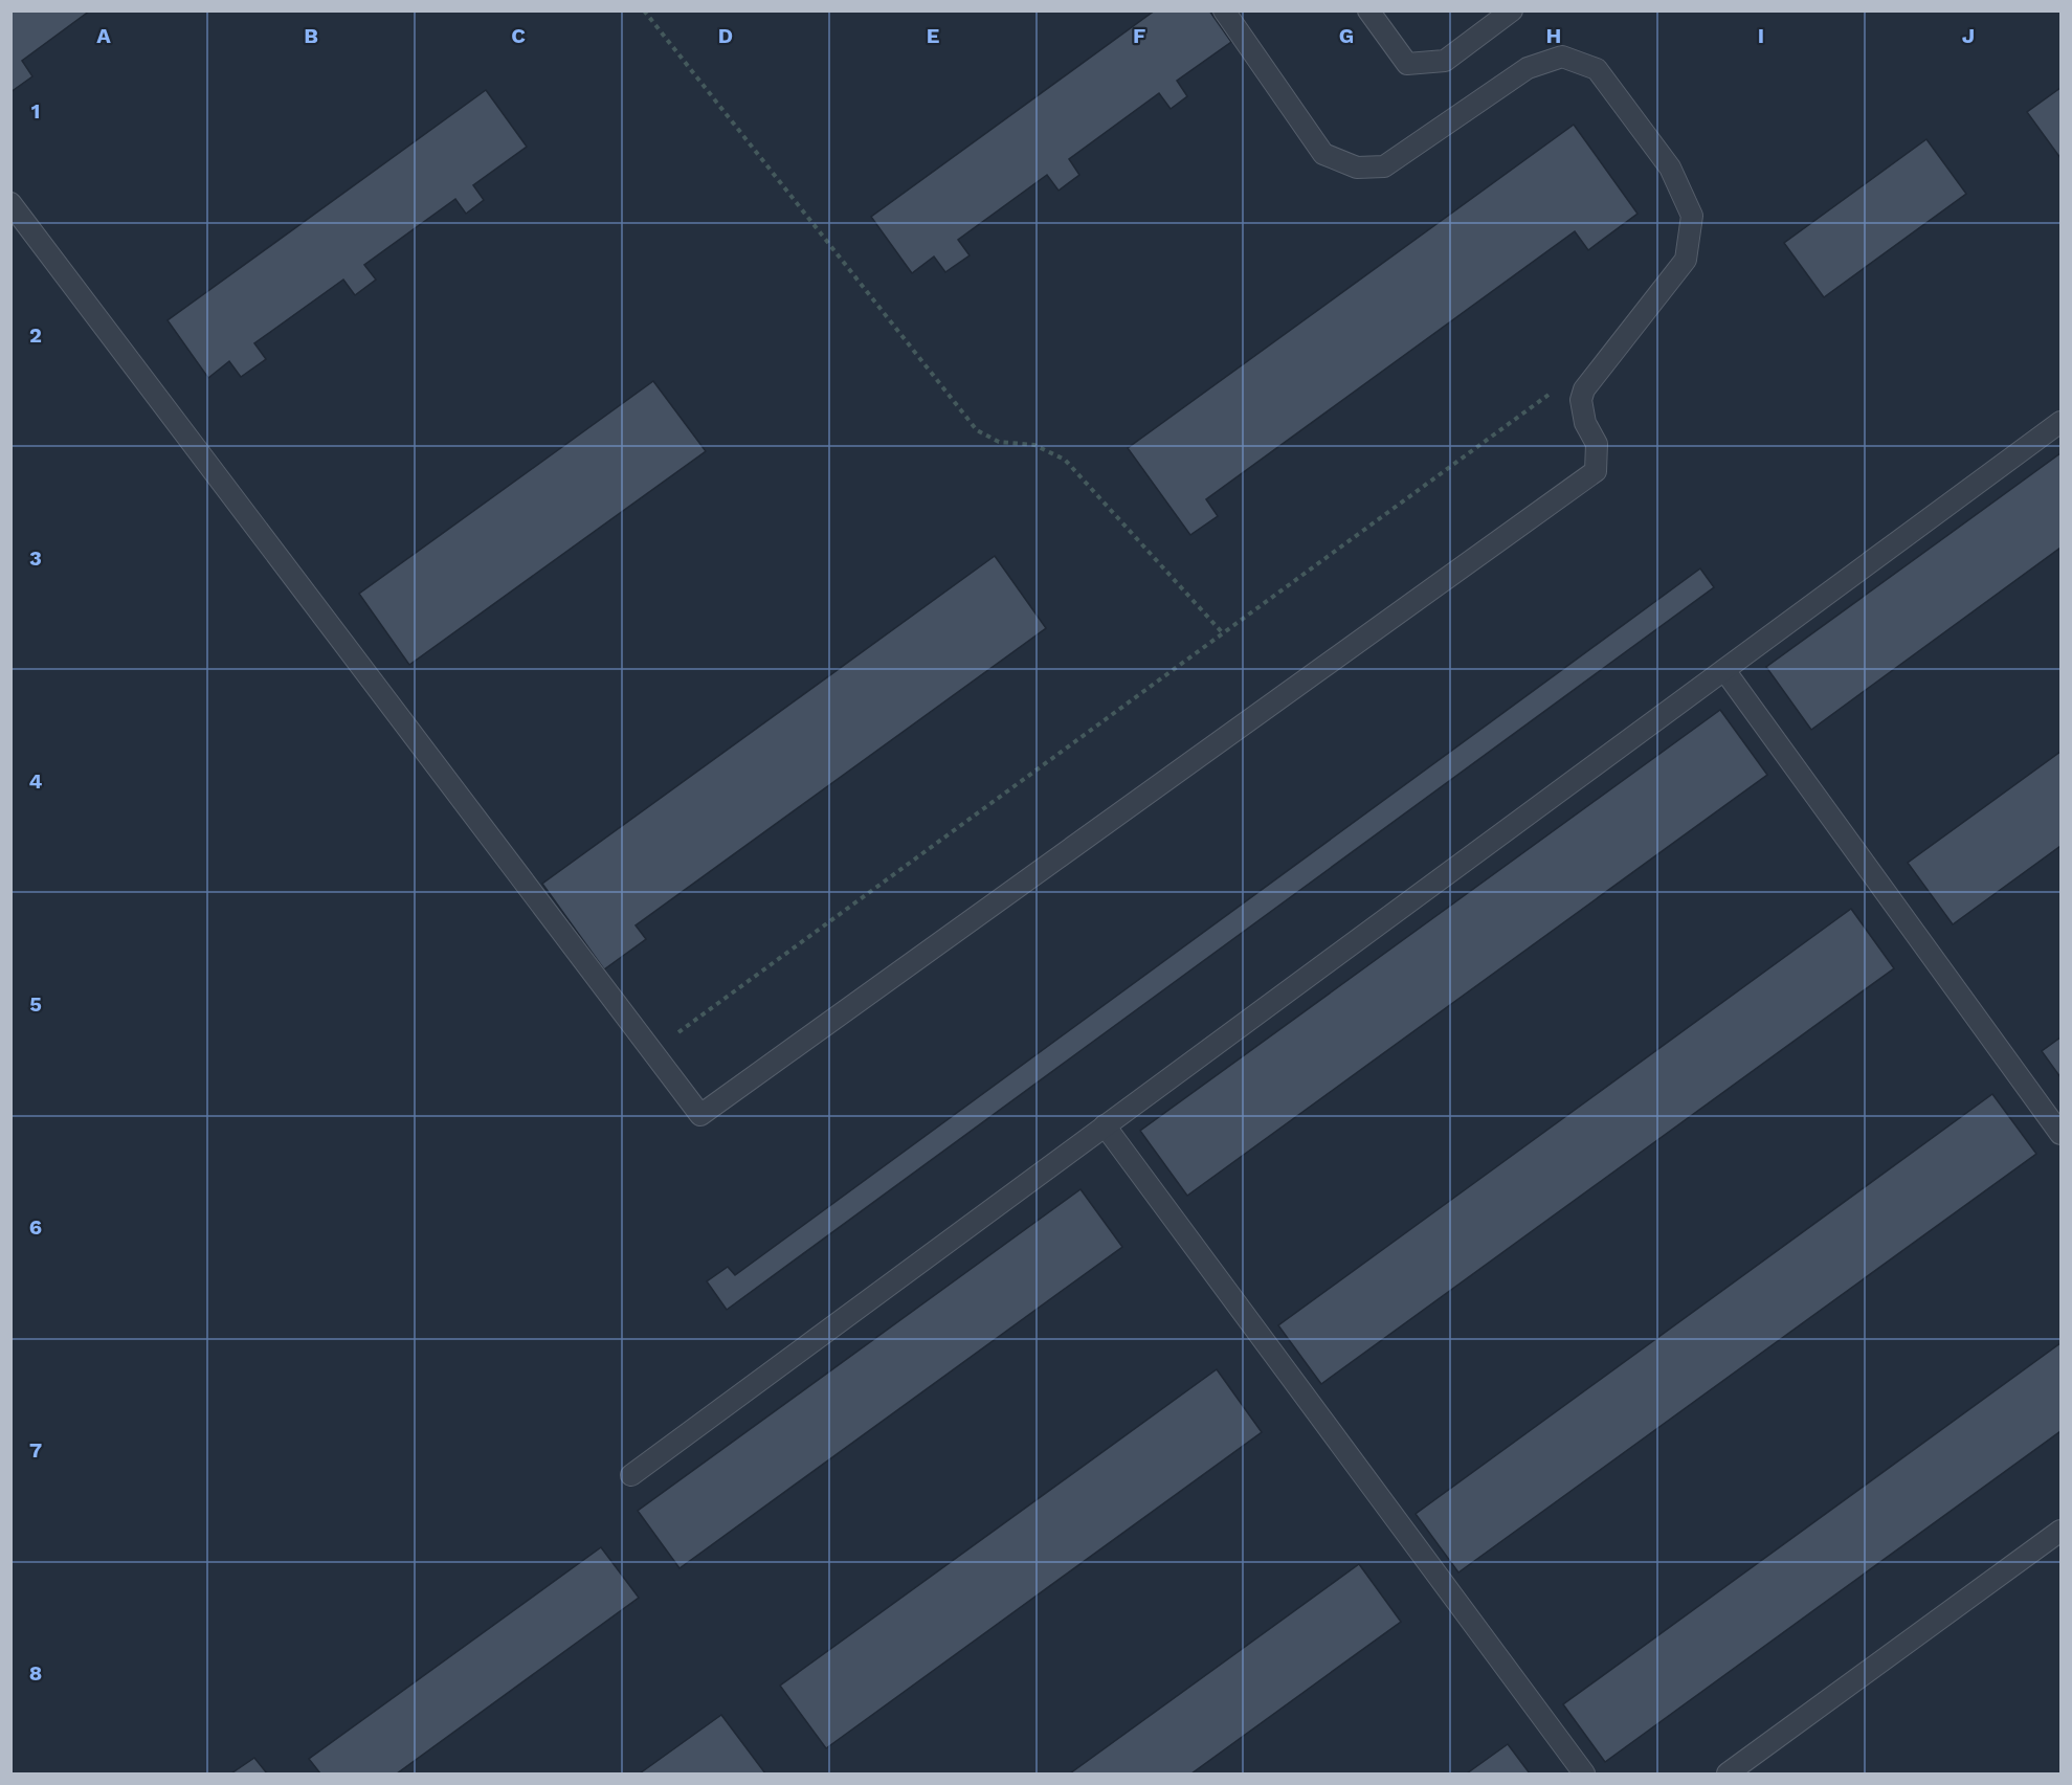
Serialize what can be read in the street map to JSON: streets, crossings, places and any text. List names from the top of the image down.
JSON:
{
  "grid": {
    "columns": [
      "A",
      "B",
      "C",
      "D",
      "E",
      "F",
      "G",
      "H",
      "I",
      "J"
    ],
    "rows": [
      "1",
      "2",
      "3",
      "4",
      "5",
      "6",
      "7",
      "8"
    ]
  }
}
